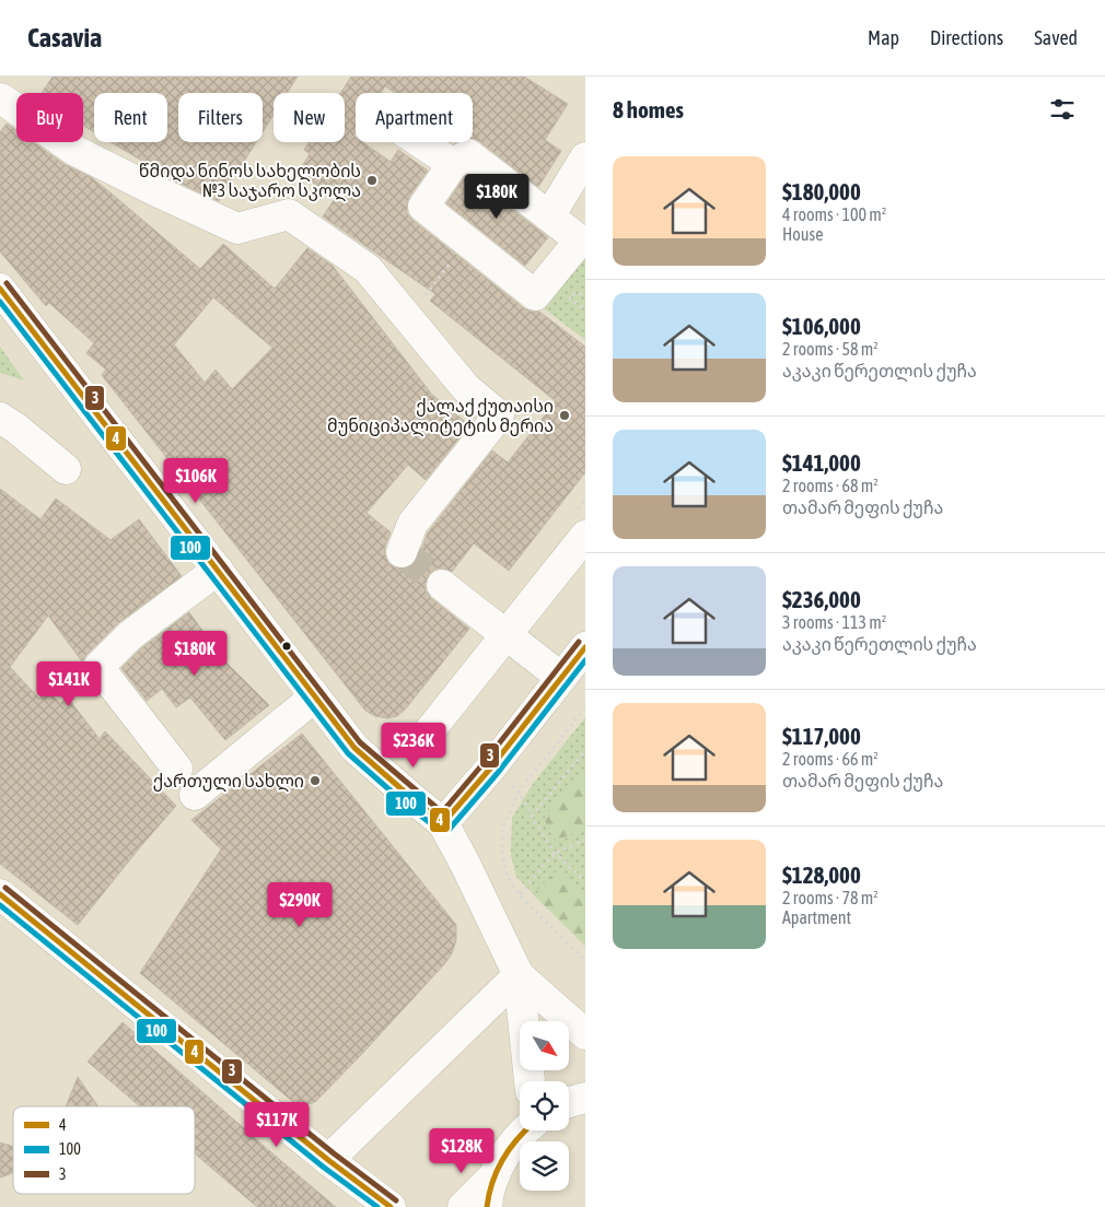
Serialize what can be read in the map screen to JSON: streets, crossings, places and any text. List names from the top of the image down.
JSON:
{
  "places": ["წმიდა ნინოს სახელობის №3 საჯარო სკოლა", "ქალაქ ქუთაისი მუნიციპალიტეტის მერია", "ქართული სახლი"],
  "lines": ["transit line 3", "transit line 4", "transit line 100"],
  "legend": ["4", "100", "3"],
  "north": "bottom right",
  "page": {
    "header": "Casavia",
    "nav": ["Map", "Directions", "Saved"],
    "heading": "8 homes",
    "chip": [
      "Buy",
      "Rent",
      "Filters",
      "New",
      "Apartment"
    ],
    "list": [
      {
        "name": "$180,000",
        "note": "4 rooms · 100 m² · House"
      },
      {
        "name": "$106,000",
        "note": "2 rooms · 58 m² · აკაკი წერეთლის ქუჩა"
      },
      {
        "name": "$141,000",
        "note": "2 rooms · 68 m² · თამარ მეფის ქუჩა"
      },
      {
        "name": "$236,000",
        "note": "3 rooms · 113 m² · აკაკი წერეთლის ქუჩა"
      },
      {
        "name": "$117,000",
        "note": "2 rooms · 66 m² · თამარ მეფის ქუჩა"
      },
      {
        "name": "$128,000",
        "note": "2 rooms · 78 m² · Apartment"
      }
    ],
    "price": [
      "$180K",
      "$106K",
      "$180K",
      "$141K",
      "$236K",
      "$290K",
      "$117K",
      "$128K"
    ]
  }
}
